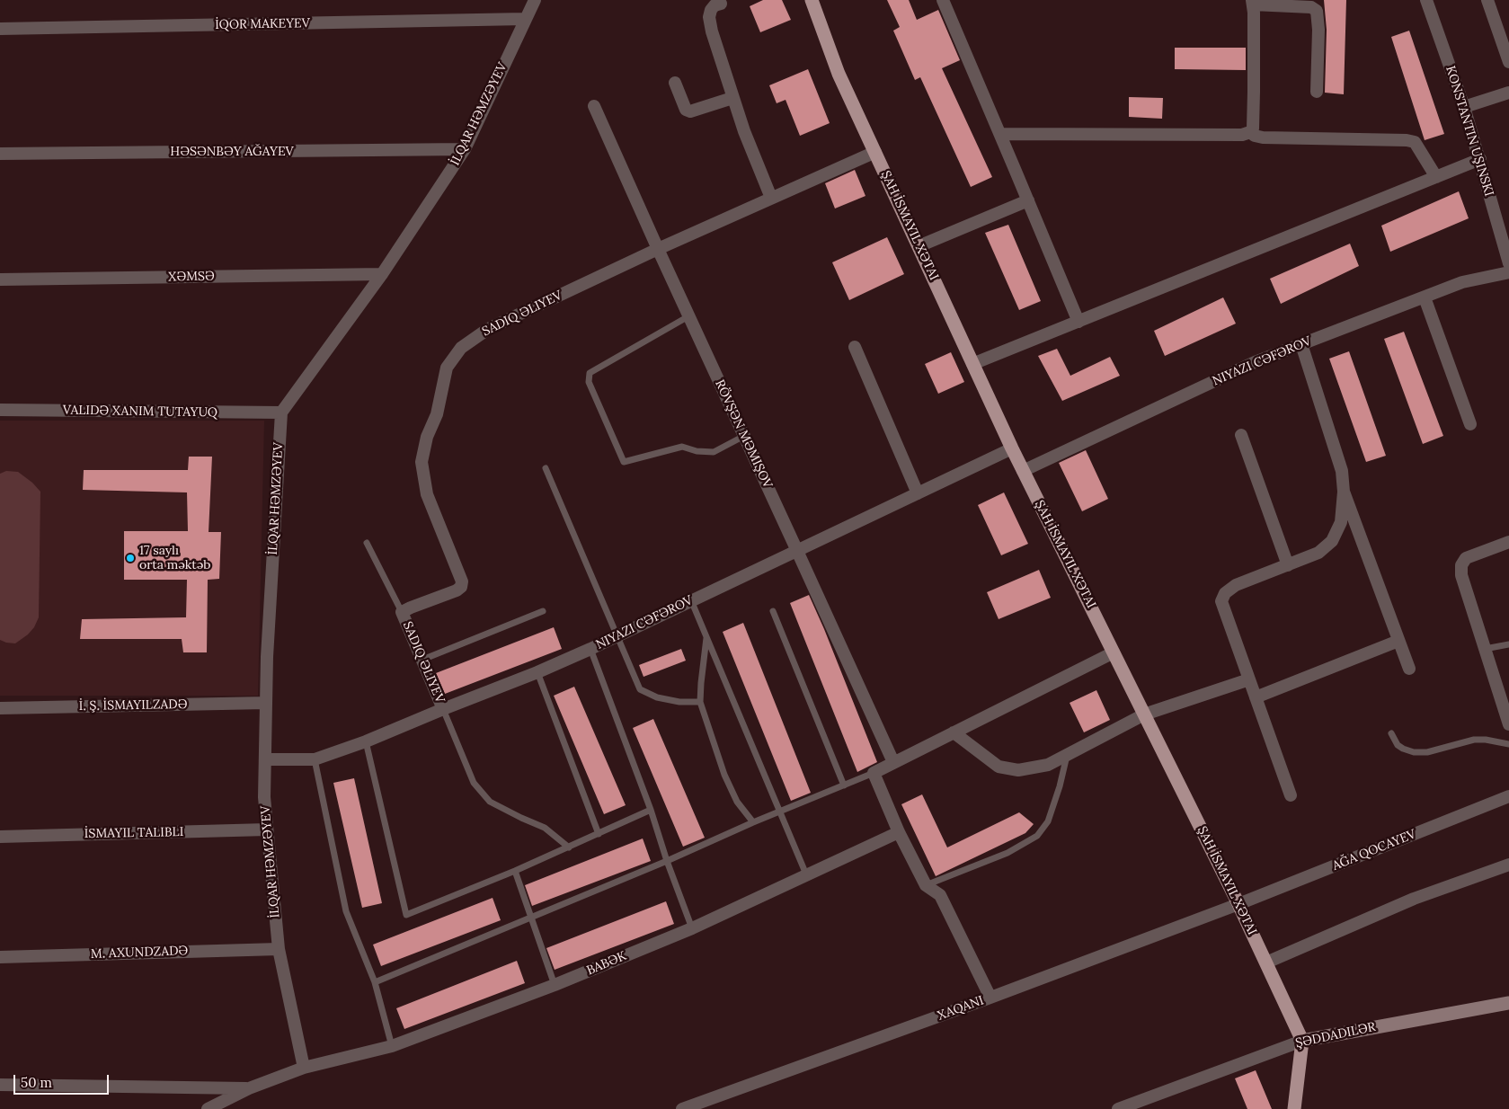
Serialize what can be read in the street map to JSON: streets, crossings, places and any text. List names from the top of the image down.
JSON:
{
  "streets": {
    "street": [
      "İQOR MAKEYEV",
      "İLQAR HƏMZƏYEV",
      "KONSTANTIN UŞINSKI",
      "HƏSƏNBƏY AĞAYEV",
      "XƏMSƏ",
      "NIYAZI CƏFƏROV",
      "RÖVŞƏN MƏMIŞOV",
      "AĞA QOCAYEV",
      "M. AXUNDZADƏ",
      "BABƏK",
      "XAQANI",
      "ŞƏDDADILƏR"
    ]
  },
  "crossings": [
    ["İQOR MAKEYEV", "İLQAR HƏMZƏYEV"],
    ["İLQAR HƏMZƏYEV", "HƏSƏNBƏY AĞAYEV"],
    ["İLQAR HƏMZƏYEV", "XƏMSƏ"],
    ["İLQAR HƏMZƏYEV", "NIYAZI CƏFƏROV"],
    ["İLQAR HƏMZƏYEV", "M. AXUNDZADƏ"],
    ["İLQAR HƏMZƏYEV", "BABƏK"],
    ["NIYAZI CƏFƏROV", "RÖVŞƏN MƏMIŞOV"],
    ["AĞA QOCAYEV", "XAQANI"]
  ],
  "places": ["17 saylı orta məktəb"],
  "scale_bar": "50 m"
}
